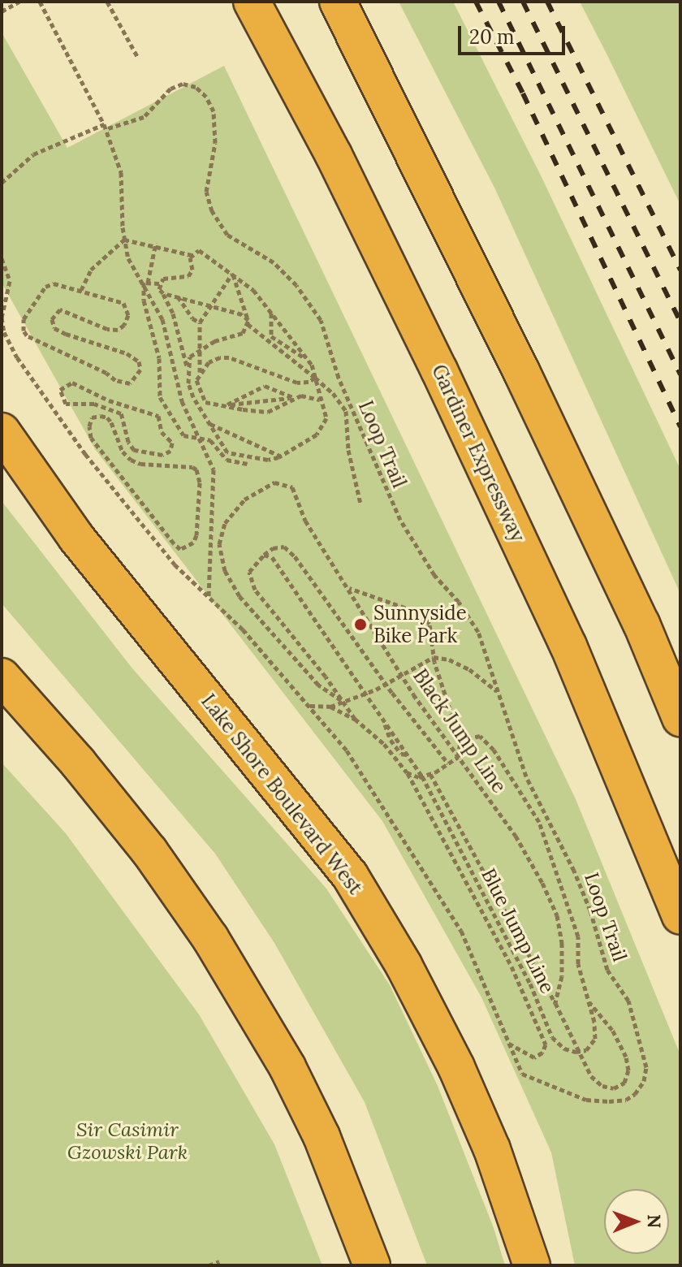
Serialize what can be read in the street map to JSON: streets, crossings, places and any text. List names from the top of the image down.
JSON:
{
  "streets": {
    "highway": ["Gardiner Expressway", "Lake Shore Boulevard West"],
    "path": ["Loop Trail", "Black Jump Line", "Blue Jump Line"]
  },
  "parks": ["Sir Casimir Gzowski Park"],
  "places": ["Sunnyside Bike Park"],
  "scale_bar": "20 m",
  "north": "right"
}
